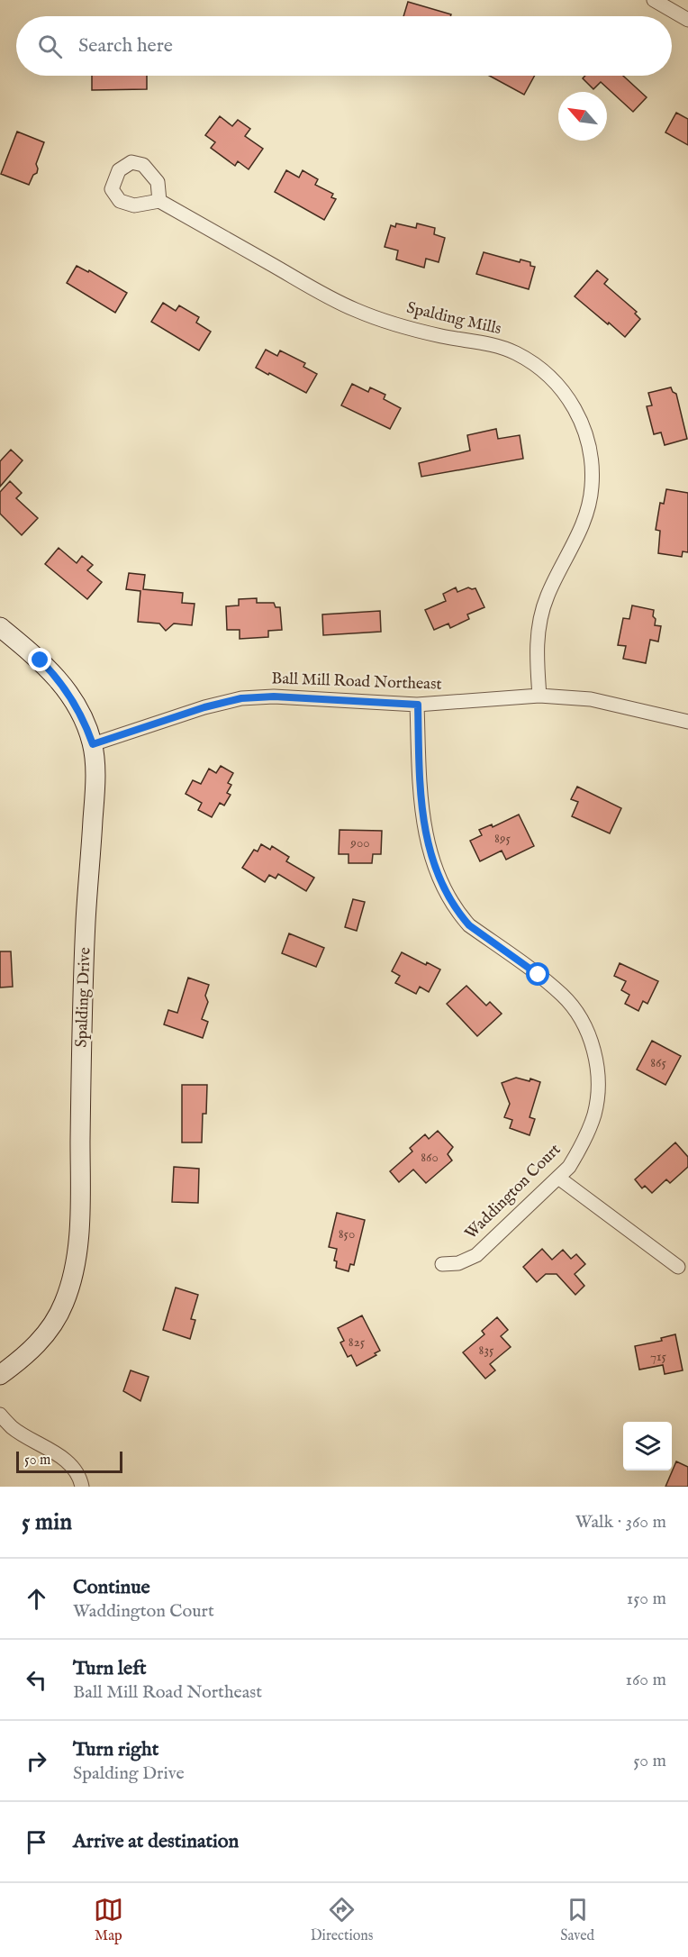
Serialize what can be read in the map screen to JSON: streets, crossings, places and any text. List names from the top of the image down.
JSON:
{
  "streets": {
    "street": [
      "Spalding Mills",
      "Ball Mill Road Northeast",
      "Spalding Drive",
      "Waddington Court"
    ]
  },
  "crossings": [
    ["Spalding Mills", "Ball Mill Road Northeast"],
    ["Ball Mill Road Northeast", "Spalding Drive"],
    ["Ball Mill Road Northeast", "Waddington Court"]
  ],
  "house_numbers": [
    "895",
    "900",
    "865",
    "860",
    "850",
    "825",
    "835",
    "715"
  ],
  "scale_bar": "50 m",
  "north": "top left",
  "page": {
    "search": "Search here",
    "scale": "50 m",
    "heading": ["5 min", "Walk · 360 m"],
    "list": [
      ["Continue", "Waddington Court", "150 m"],
      ["Turn left", "Ball Mill Road Northeast", "160 m"],
      ["Turn right", "Spalding Drive", "50 m"],
      "Arrive at destination"
    ],
    "nav": ["Map", "Directions", "Saved"]
  }
}
